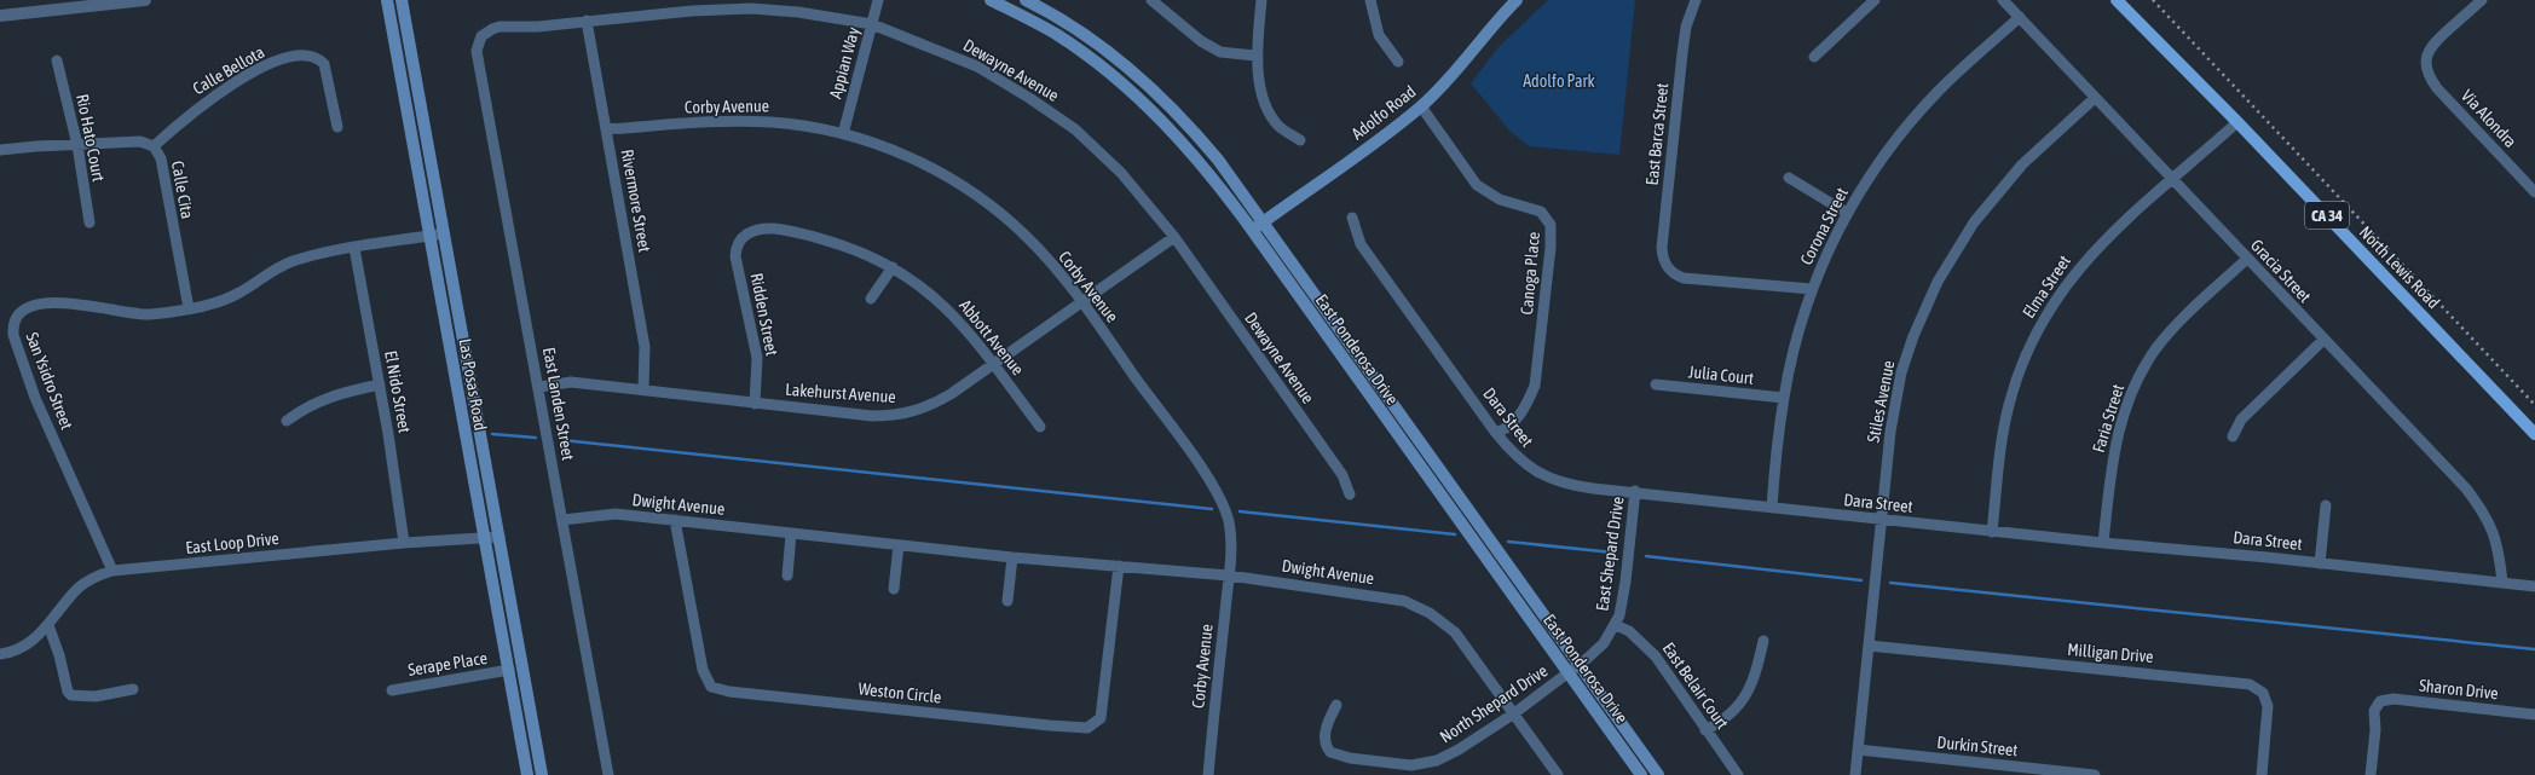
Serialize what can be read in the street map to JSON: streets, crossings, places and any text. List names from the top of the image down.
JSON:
{
  "streets": {
    "main road": [
      "Adolfo Road",
      "CA 34",
      "North Lewis Road",
      "East Ponderosa Drive",
      "Las Posas Road"
    ],
    "street": [
      "Appian Way",
      "Calle Bellota",
      "Dewayne Avenue",
      "Corby Avenue",
      "Via Alondra",
      "East Barca Street",
      "Rio Hato Court",
      "Calle Cita",
      "Rivermore Street",
      "Corona Street",
      "Gracia Street",
      "Canoga Place",
      "Elma Street",
      "Ridden Street",
      "Abbott Avenue",
      "Julia Court",
      "San Ysidro Street",
      "El Nido Street",
      "Lakehurst Avenue",
      "Stiles Avenue",
      "East Landen Street",
      "Dara Street",
      "Faria Street",
      "Dwight Avenue",
      "East Loop Drive",
      "East Shepard Drive",
      "Milligan Drive",
      "Serape Place",
      "East Belair Court",
      "Sharon Drive",
      "Weston Circle",
      "North Shepard Drive",
      "Durkin Street"
    ]
  },
  "crossings": [
    ["Appian Way", "Dewayne Avenue"],
    ["Appian Way", "Corby Avenue"],
    ["Calle Bellota", "Calle Cita"],
    ["Dewayne Avenue", "Rivermore Street"],
    ["Dewayne Avenue", "Lakehurst Avenue"],
    ["Dewayne Avenue", "East Landen Street"],
    ["Corby Avenue", "Rivermore Street"],
    ["Corby Avenue", "Lakehurst Avenue"],
    ["Corby Avenue", "Dwight Avenue"],
    ["Adolfo Road", "Canoga Place"],
    ["Adolfo Road", "East Ponderosa Drive"],
    ["East Barca Street", "Corona Street"],
    ["Rio Hato Court", "Calle Cita"],
    ["Calle Cita", "San Ysidro Street"],
    ["Rivermore Street", "Lakehurst Avenue"],
    ["Corona Street", "Gracia Street"],
    ["Corona Street", "Julia Court"],
    ["Corona Street", "Dara Street"],
    ["North Lewis Road", "Elma Street"],
    ["Gracia Street", "Elma Street"],
    ["Gracia Street", "Stiles Avenue"],
    ["Gracia Street", "Dara Street"],
    ["Gracia Street", "Faria Street"],
    ["Canoga Place", "Dara Street"],
    ["Elma Street", "Dara Street"],
    ["Ridden Street", "Abbott Avenue"],
    ["Ridden Street", "Lakehurst Avenue"],
    ["Abbott Avenue", "Lakehurst Avenue"],
    ["East Ponderosa Drive", "East Shepard Drive"],
    ["East Ponderosa Drive", "North Shepard Drive"],
    ["San Ysidro Street", "Las Posas Road"],
    ["San Ysidro Street", "El Nido Street"],
    ["San Ysidro Street", "East Loop Drive"],
    ["Las Posas Road", "East Loop Drive"],
    ["Las Posas Road", "Serape Place"],
    ["El Nido Street", "East Loop Drive"],
    ["Lakehurst Avenue", "East Landen Street"],
    ["Stiles Avenue", "Dara Street"],
    ["Stiles Avenue", "Milligan Drive"],
    ["Stiles Avenue", "Durkin Street"],
    ["East Landen Street", "Dwight Avenue"],
    ["Dara Street", "Faria Street"],
    ["Dara Street", "East Shepard Drive"],
    ["Dwight Avenue", "Weston Circle"],
    ["Dwight Avenue", "North Shepard Drive"],
    ["East Shepard Drive", "East Belair Court"],
    ["East Shepard Drive", "North Shepard Drive"]
  ],
  "parks": ["Adolfo Park"]
}
